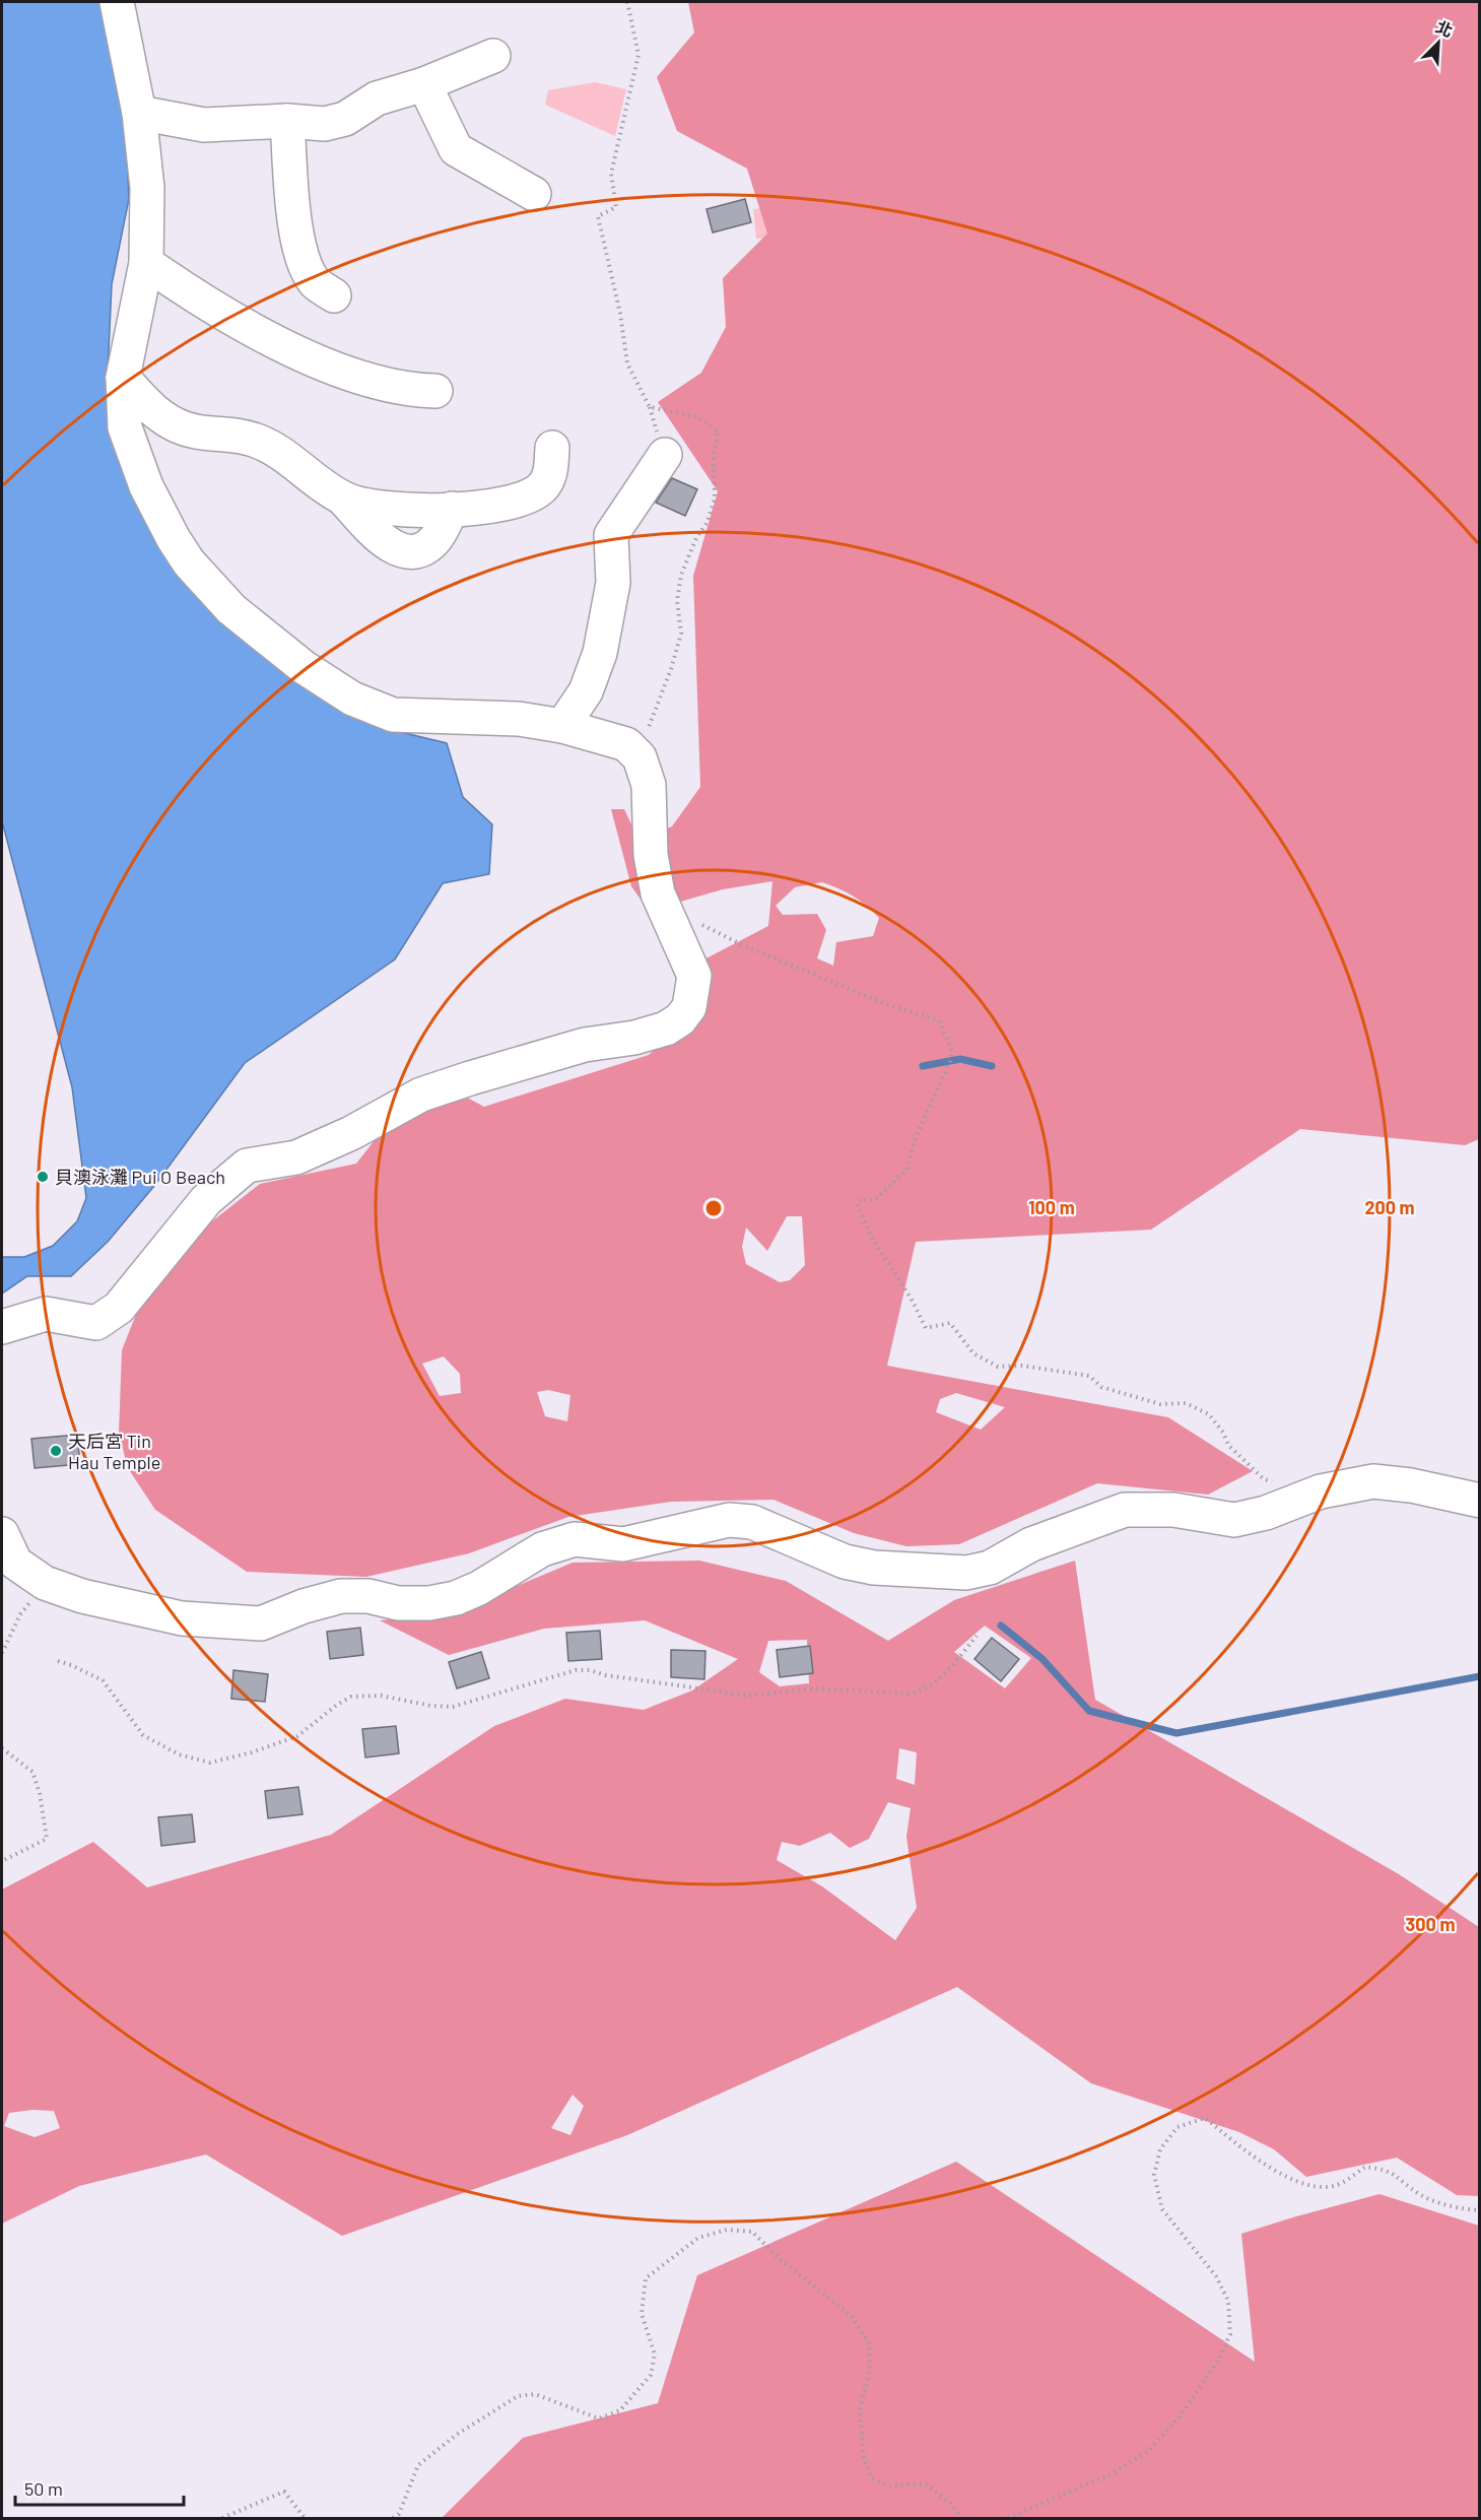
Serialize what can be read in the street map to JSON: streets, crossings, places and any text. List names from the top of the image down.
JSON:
{
  "places": ["貝澳泳灘 Pui O Beach", "天后宮 Tin Hau Temple"],
  "scale_bar": "50 m",
  "north": "top right",
  "rings": ["100 m", "200 m", "300 m"]
}
